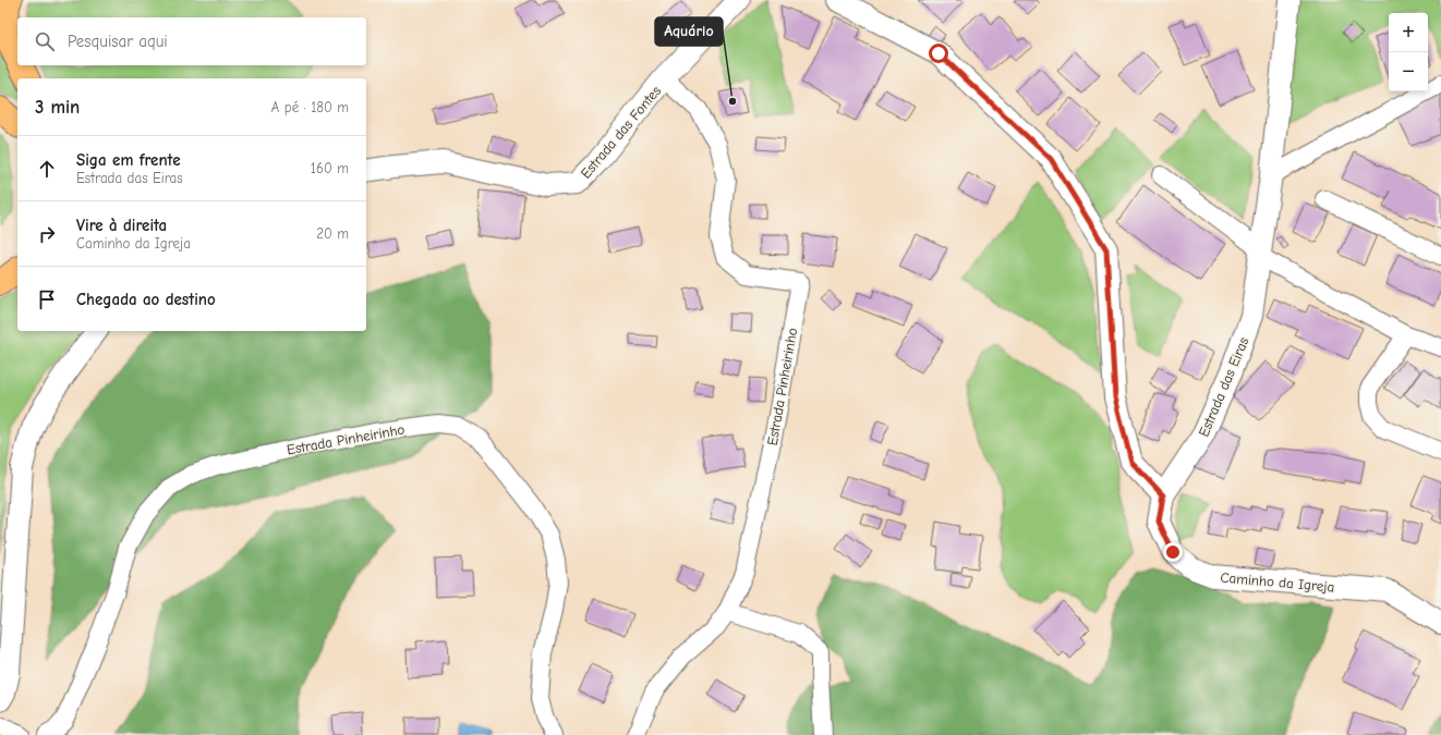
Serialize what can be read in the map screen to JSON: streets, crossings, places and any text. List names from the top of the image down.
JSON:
{
  "streets": {
    "street": [
      "Estrada das Fontes",
      "Estrada Pinheirinho",
      "Estrada das Eiras",
      "Caminho da Igreja"
    ]
  },
  "crossings": [
    ["Estrada das Fontes", "Estrada Pinheirinho"],
    ["Estrada das Eiras", "Caminho da Igreja"]
  ],
  "places": ["Aquário"],
  "page": {
    "map_buttons": ["+", "−"],
    "search": "Pesquisar aqui",
    "heading": ["3 min", "A pé · 180 m"],
    "list": [
      ["Siga em frente", "Estrada das Eiras", "160 m"],
      ["Vire à direita", "Caminho da Igreja", "20 m"],
      "Chegada ao destino"
    ]
  }
}
